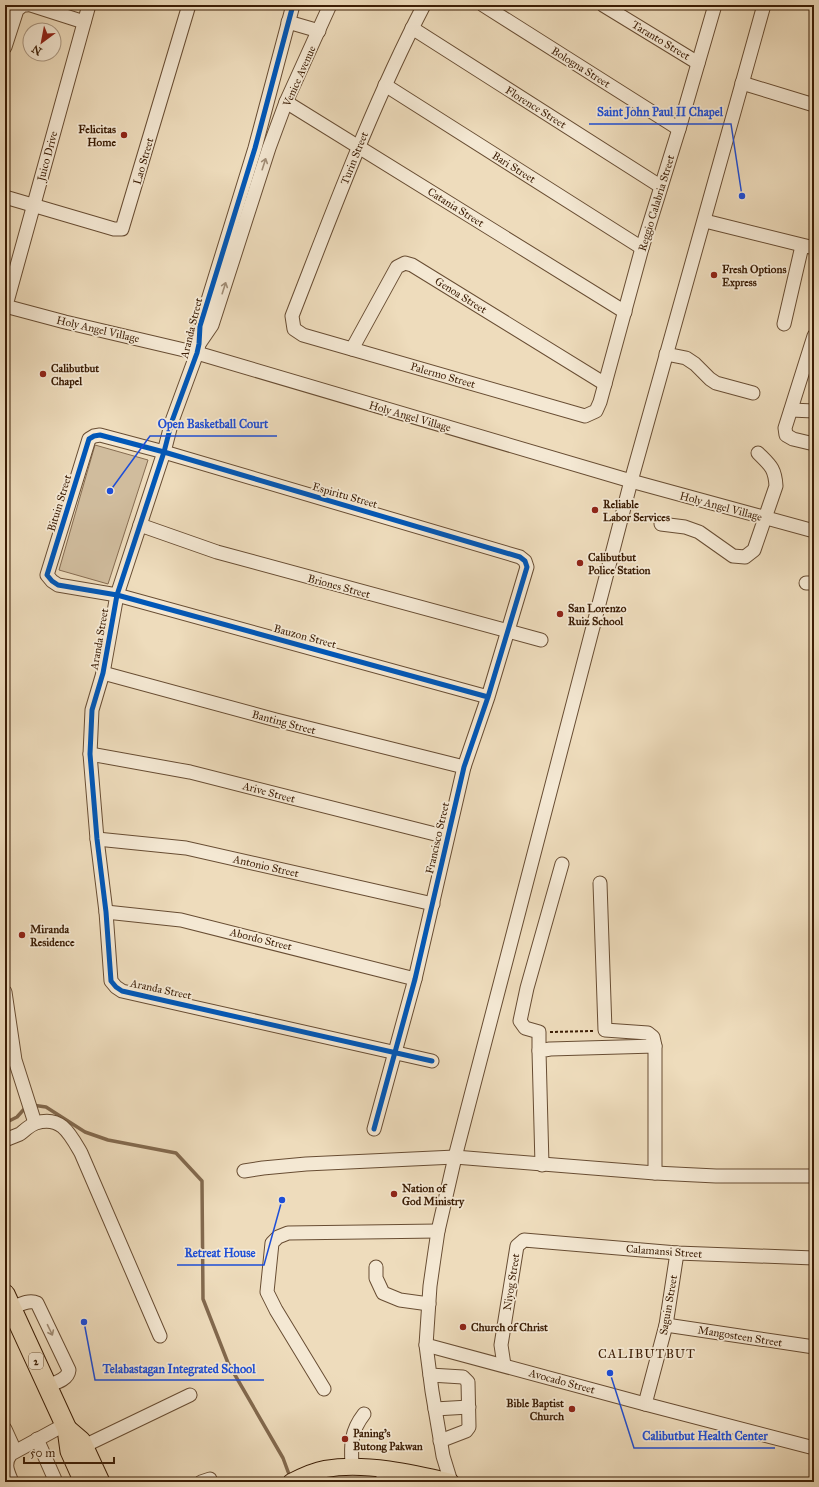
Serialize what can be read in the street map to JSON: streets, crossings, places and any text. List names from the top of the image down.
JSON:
{
  "streets": {
    "highway": ["2"],
    "street": [
      "Taranto Street",
      "Bologna Street",
      "Venice Avenue",
      "Florence Street",
      "Juico Drive",
      "Turin Street",
      "Lao Street",
      "Bari Street",
      "Reggio Calabria Street",
      "Catania Street",
      "Genoa Street",
      "Aranda Street",
      "Holy Angel Village",
      "Palermo Street",
      "Espiritu Street",
      "Bituin Street",
      "Briones Street",
      "Bauzon Street",
      "Banting Street",
      "Arive Street",
      "Francisco Street",
      "Antonio Street",
      "Abordo Street",
      "Calamansi Street",
      "Niyog Street",
      "Saguin Street",
      "Mangosteen Street",
      "Avocado Street"
    ]
  },
  "crossings": [
    ["Taranto Street", "Reggio Calabria Street"],
    ["Bologna Street", "Reggio Calabria Street"],
    ["Venice Avenue", "Catania Street"],
    ["Venice Avenue", "Aranda Street"],
    ["Florence Street", "Turin Street"],
    ["Florence Street", "Reggio Calabria Street"],
    ["Juico Drive", "Lao Street"],
    ["Juico Drive", "Holy Angel Village"],
    ["Turin Street", "Bari Street"],
    ["Turin Street", "Catania Street"],
    ["Turin Street", "Palermo Street"],
    ["Bari Street", "Reggio Calabria Street"],
    ["Reggio Calabria Street", "Catania Street"],
    ["Reggio Calabria Street", "Genoa Street"],
    ["Reggio Calabria Street", "Palermo Street"],
    ["Genoa Street", "Palermo Street"],
    ["Aranda Street", "Holy Angel Village"],
    ["Aranda Street", "Espiritu Street"],
    ["Aranda Street", "Bituin Street"],
    ["Aranda Street", "Briones Street"],
    ["Aranda Street", "Bauzon Street"],
    ["Aranda Street", "Banting Street"],
    ["Aranda Street", "Arive Street"],
    ["Aranda Street", "Francisco Street"],
    ["Aranda Street", "Antonio Street"],
    ["Aranda Street", "Abordo Street"],
    ["Espiritu Street", "Bituin Street"],
    ["Espiritu Street", "Francisco Street"],
    ["Bituin Street", "Bauzon Street"],
    ["Briones Street", "Francisco Street"],
    ["Bauzon Street", "Francisco Street"],
    ["Banting Street", "Francisco Street"],
    ["Arive Street", "Francisco Street"],
    ["Francisco Street", "Antonio Street"],
    ["Francisco Street", "Abordo Street"],
    ["Calamansi Street", "Niyog Street"],
    ["Calamansi Street", "Saguin Street"],
    ["Niyog Street", "Avocado Street"],
    ["Saguin Street", "Mangosteen Street"],
    ["Saguin Street", "Avocado Street"]
  ],
  "districts": ["CALIBUTBUT"],
  "places": [
    "Felicitas Home",
    "Saint John Paul II Chapel",
    "Fresh Options Express",
    "Calibutbut Chapel",
    "Open Basketball Court",
    "Reliable Labor Services",
    "Calibutbut Police Station",
    "San Lorenzo Ruiz School",
    "Miranda Residence",
    "Nation of God Ministry",
    "Retreat House",
    "Telabastagan Integrated School",
    "Church of Christ",
    "Calibutbut Health Center",
    "Bible Baptist Church",
    "Paning's Butong Pakwan"
  ],
  "scale_bar": "50 m",
  "north": "bottom left"
}
